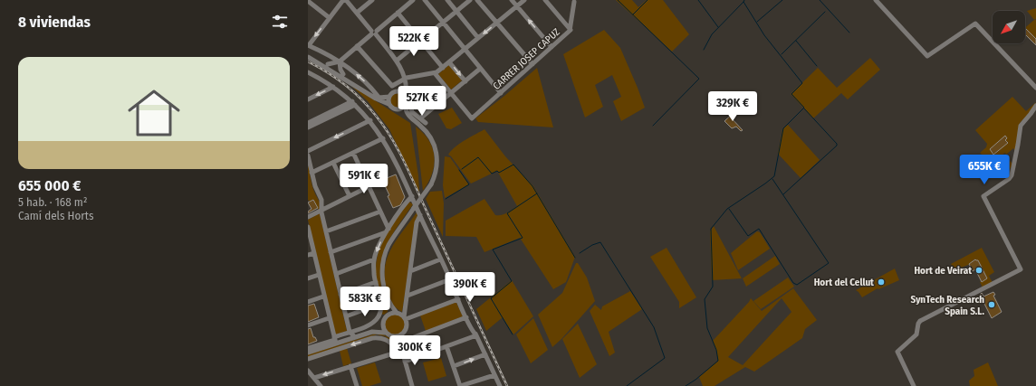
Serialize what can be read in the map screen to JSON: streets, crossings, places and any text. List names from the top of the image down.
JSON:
{
  "streets": {
    "street": ["CARRER JOSEP CAPUZ"]
  },
  "places": ["Hort de Veirat", "Hort del Cellut", "SynTech Research Spain S.L."],
  "north": "bottom left",
  "page": {
    "heading": "8 viviendas",
    "price": [
      "522K €",
      "527K €",
      "329K €",
      "655K €",
      "591K €",
      "390K €",
      "583K €",
      "300K €"
    ],
    "list": [
      {
        "name": "655 000 €",
        "note": "5 hab. · 168 m² · Camí dels Horts"
      }
    ]
  }
}
